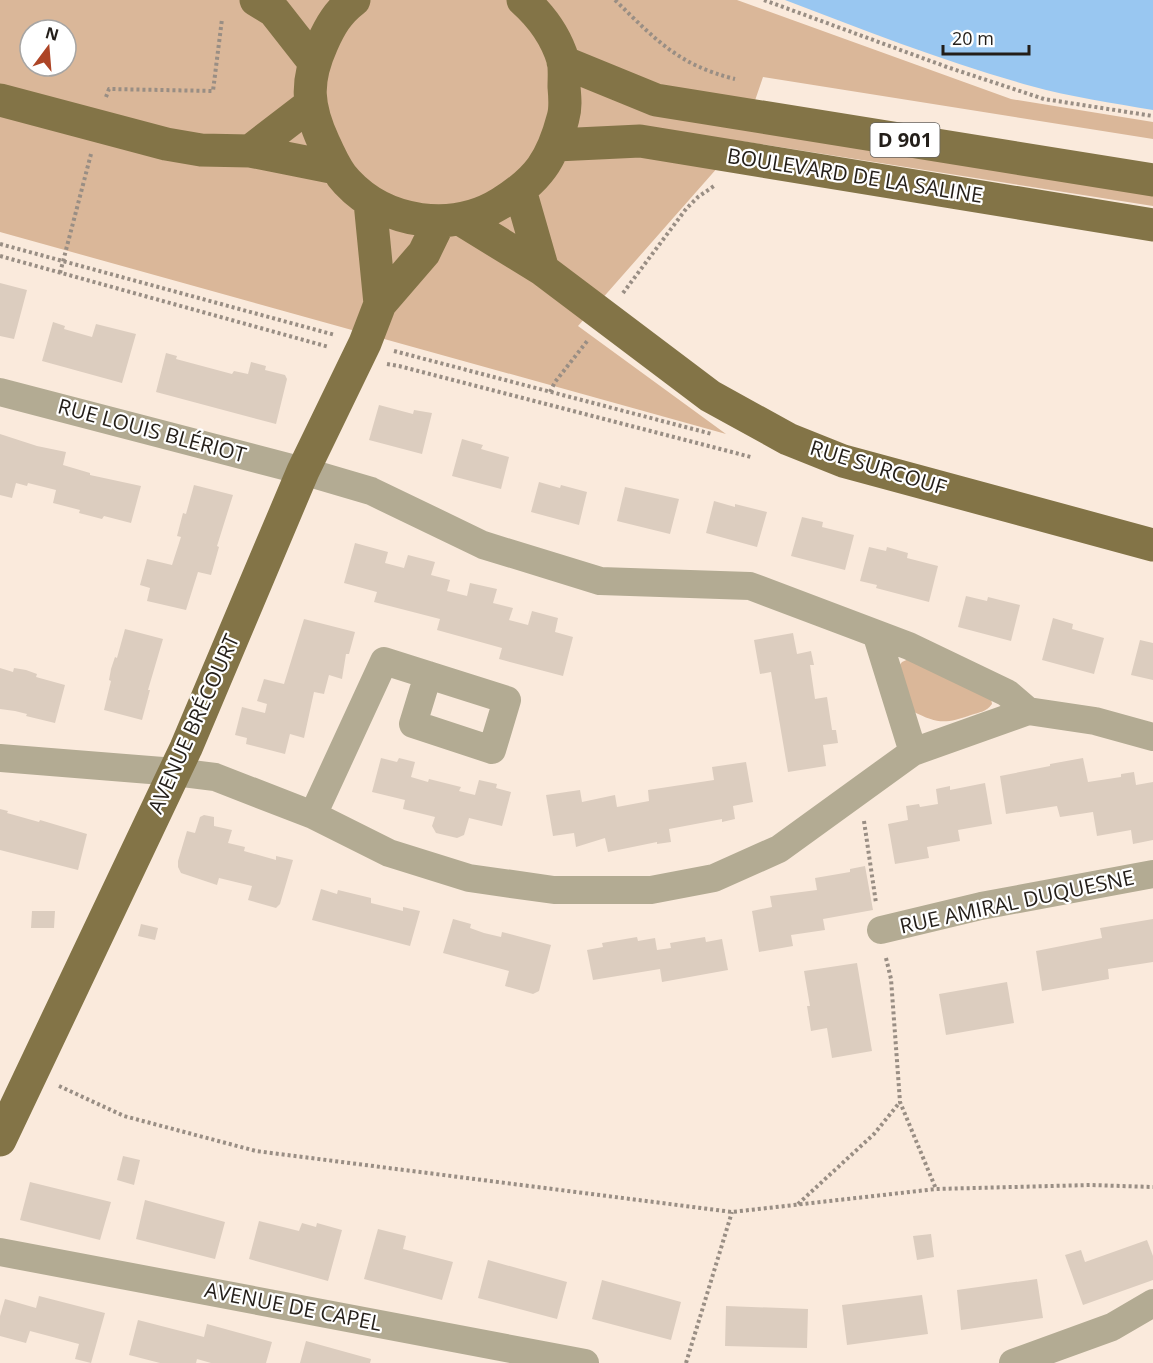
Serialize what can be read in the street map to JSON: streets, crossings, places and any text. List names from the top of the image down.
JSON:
{
  "streets": {
    "main road": [
      "D 901",
      "BOULEVARD DE LA SALINE",
      "RUE SURCOUF",
      "AVENUE BRÉCOURT"
    ],
    "street": ["RUE LOUIS BLÉRIOT", "RUE AMIRAL DUQUESNE", "AVENUE DE CAPEL"]
  },
  "crossings": [
    ["RUE LOUIS BLÉRIOT", "AVENUE BRÉCOURT"],
    ["RUE SURCOUF", "AVENUE BRÉCOURT"]
  ],
  "scale_bar": "20 m",
  "north": "top"
}
